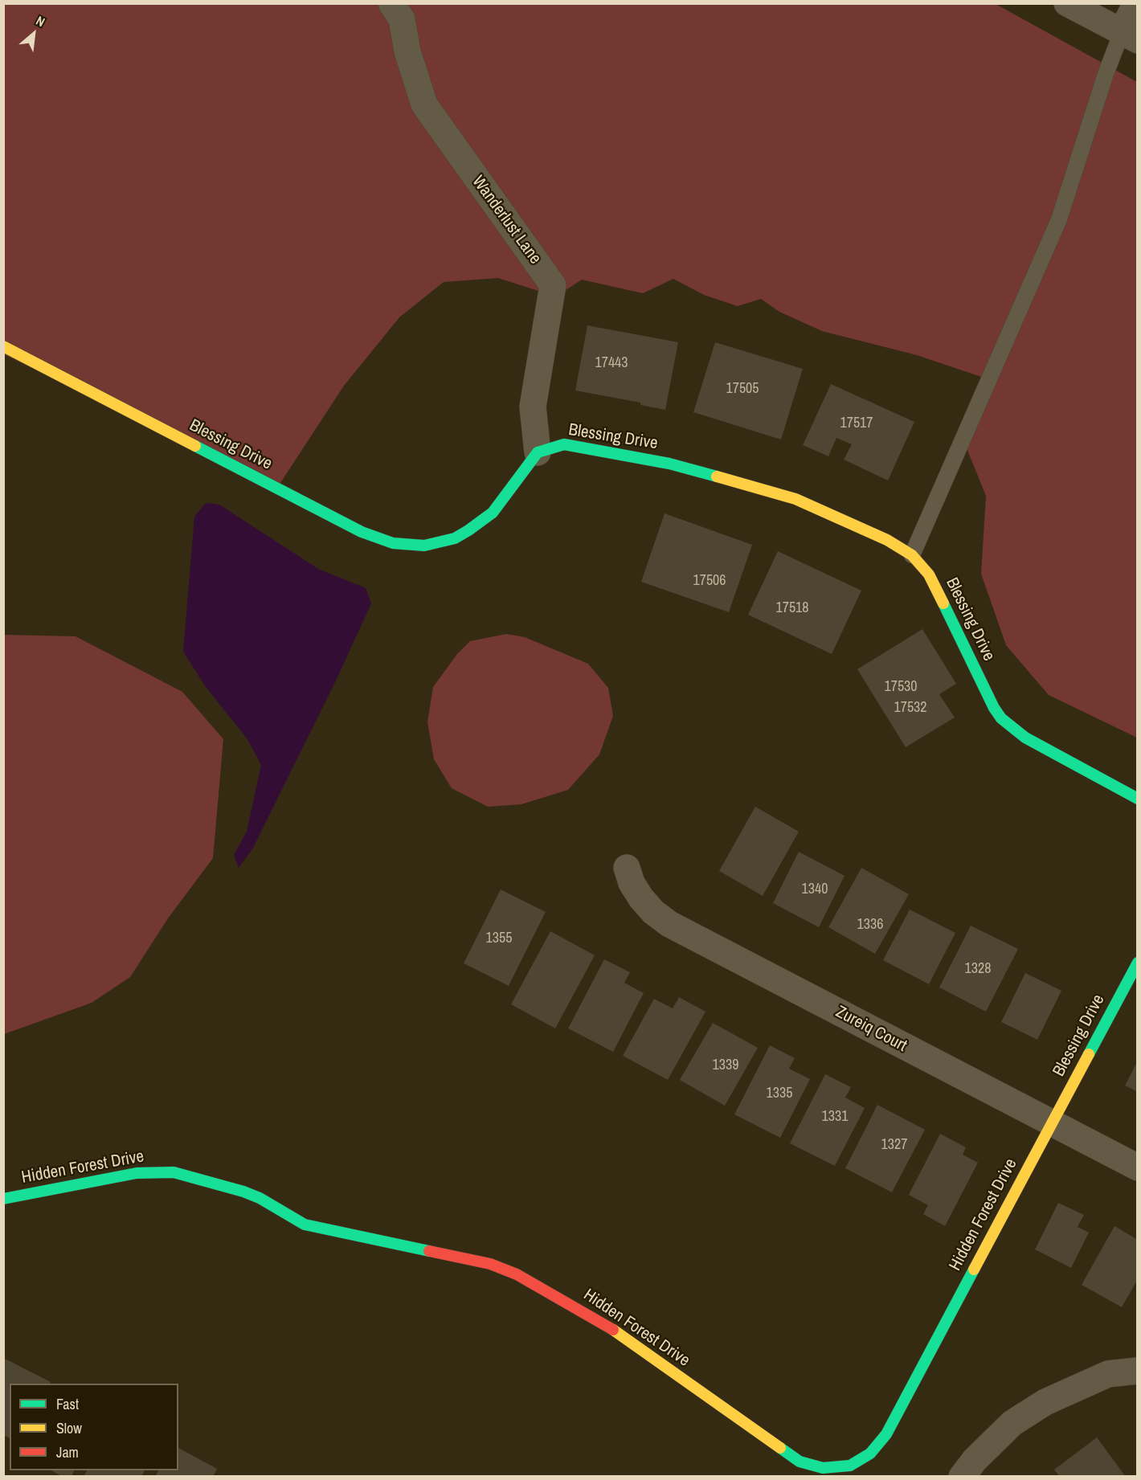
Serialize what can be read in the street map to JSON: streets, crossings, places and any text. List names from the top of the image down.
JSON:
{
  "streets": {
    "street": [
      "Wanderlust Lane",
      "Blessing Drive",
      "Zureiq Court",
      "Hidden Forest Drive"
    ]
  },
  "crossings": [
    ["Wanderlust Lane", "Blessing Drive"],
    ["Blessing Drive", "Zureiq Court"],
    ["Blessing Drive", "Hidden Forest Drive"],
    ["Zureiq Court", "Hidden Forest Drive"]
  ],
  "house_numbers": [
    "17443",
    "17505",
    "17517",
    "17506",
    "17518",
    "17530",
    "17532",
    "1340",
    "1336",
    "1355",
    "1328",
    "1339",
    "1335",
    "1331",
    "1327"
  ],
  "legend": ["Fast", "Slow", "Jam"],
  "north": "top right"
}
